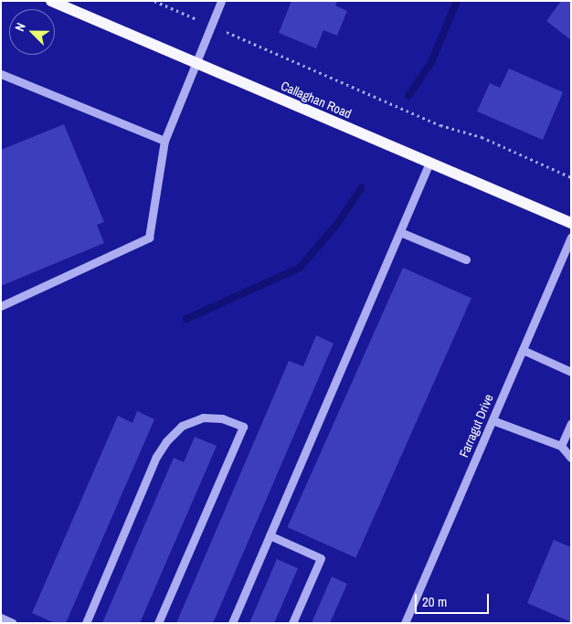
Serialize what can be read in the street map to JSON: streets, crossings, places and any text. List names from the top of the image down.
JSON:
{
  "streets": {
    "main road": ["Callaghan Road"],
    "street": ["Farragut Drive"]
  },
  "scale_bar": "20 m",
  "north": "top left"
}
